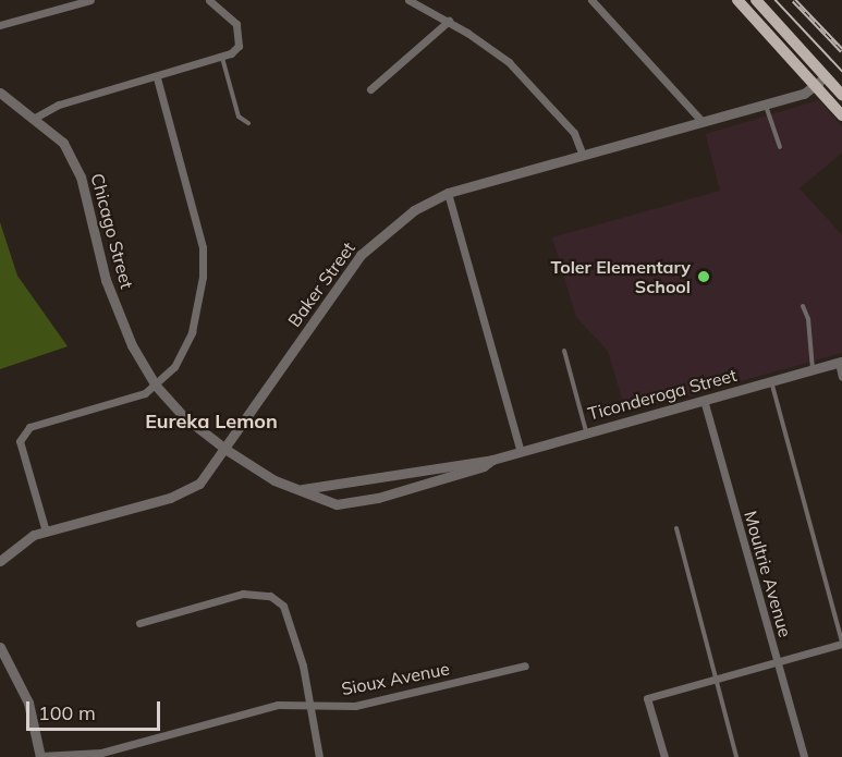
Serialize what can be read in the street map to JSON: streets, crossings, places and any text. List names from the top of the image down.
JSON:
{
  "streets": {
    "street": [
      "Chicago Street",
      "Baker Street",
      "Ticonderoga Street",
      "Moultrie Avenue",
      "Sioux Avenue"
    ]
  },
  "crossings": [
    ["Chicago Street", "Baker Street"],
    ["Chicago Street", "Ticonderoga Street"],
    ["Baker Street", "Ticonderoga Street"],
    ["Ticonderoga Street", "Moultrie Avenue"]
  ],
  "districts": ["Eureka Lemon"],
  "places": ["Toler Elementary School"],
  "scale_bar": "100 m"
}
